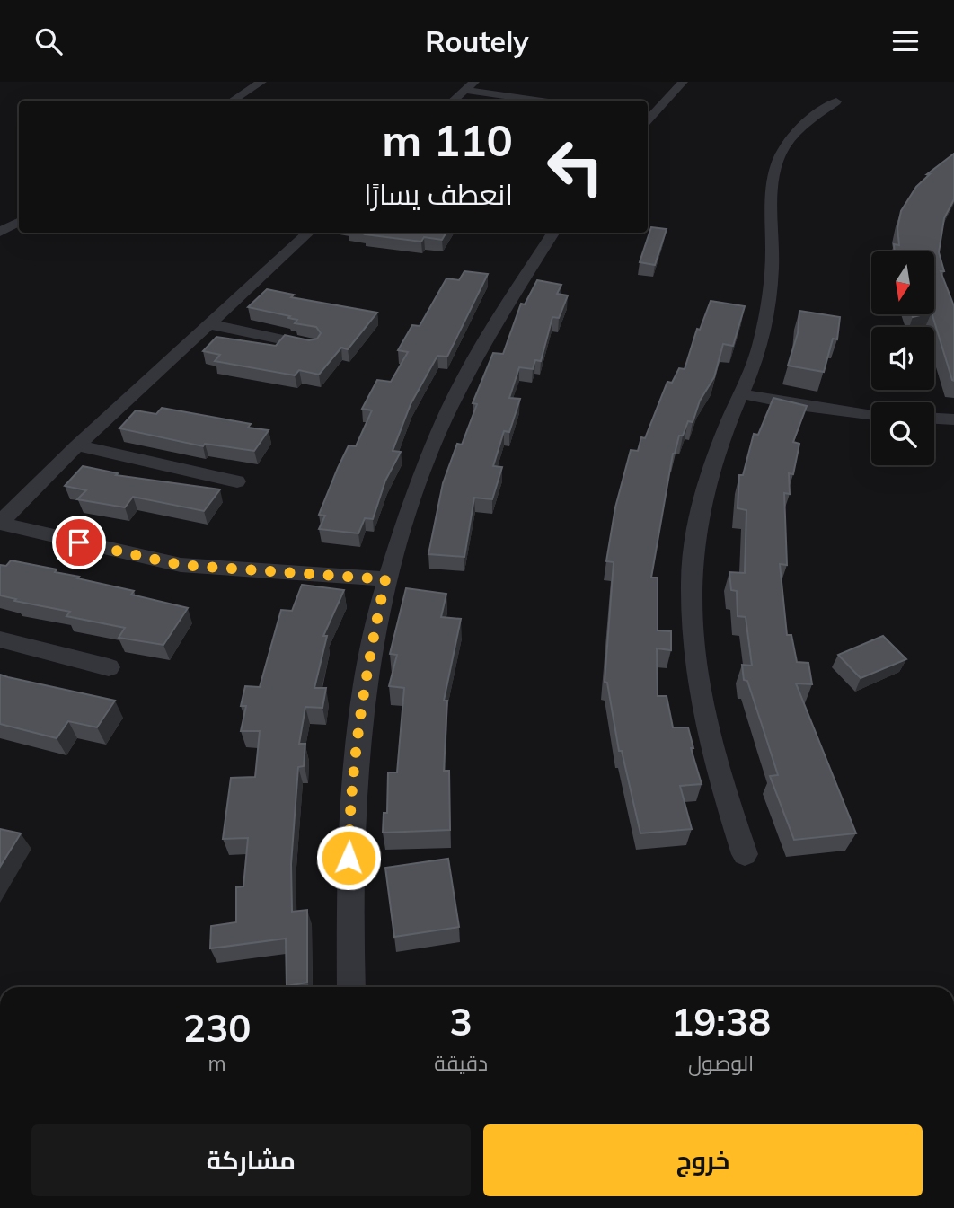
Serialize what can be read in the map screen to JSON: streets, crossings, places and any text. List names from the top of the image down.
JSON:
{
  "north": "bottom",
  "page": {
    "header": "Routely",
    "turn": ["110 m", "انعطف يسارًا"],
    "eta": [
      "19:38",
      "الوصول",
      "3",
      "دقيقة",
      "230",
      "m"
    ],
    "buttons": ["خروج", "مشاركة"]
  }
}
